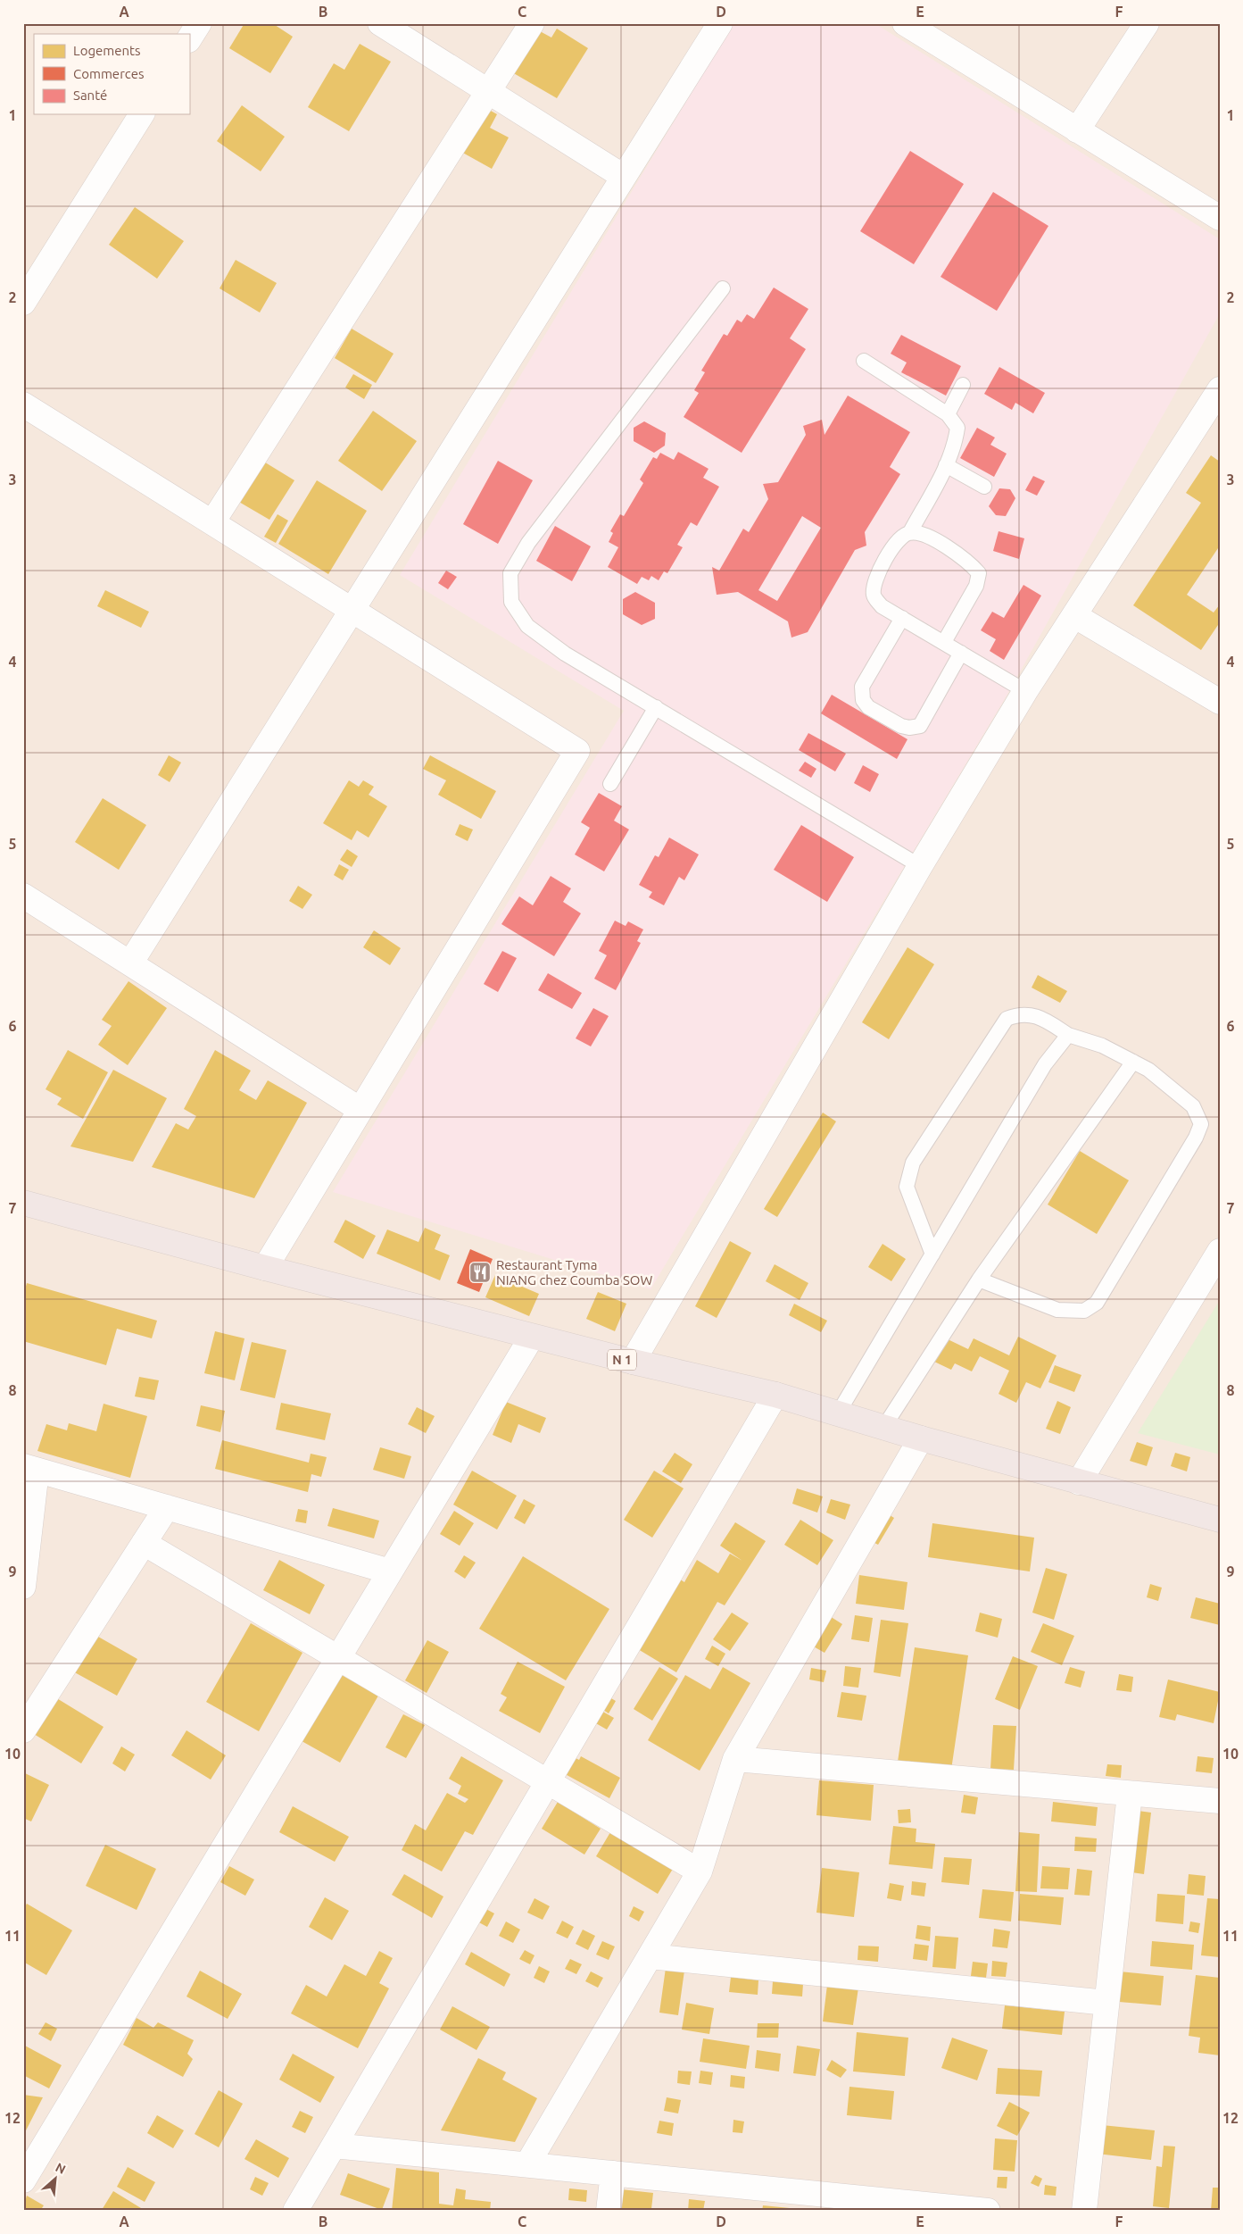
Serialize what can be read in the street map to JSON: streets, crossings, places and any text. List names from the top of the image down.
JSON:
{
  "streets": {
    "highway": ["N 1"]
  },
  "places": {
    "restaurant": ["Restaurant Tyma NIANG chez Coumba SOW"]
  },
  "legend": ["Logements", "Commerces", "Santé"],
  "north": "top right",
  "grid": {
    "columns": [
      "A",
      "B",
      "C",
      "D",
      "E",
      "F"
    ],
    "rows": [
      "1",
      "2",
      "3",
      "4",
      "5",
      "6",
      "7",
      "8",
      "9",
      "10",
      "11",
      "12"
    ]
  }
}
